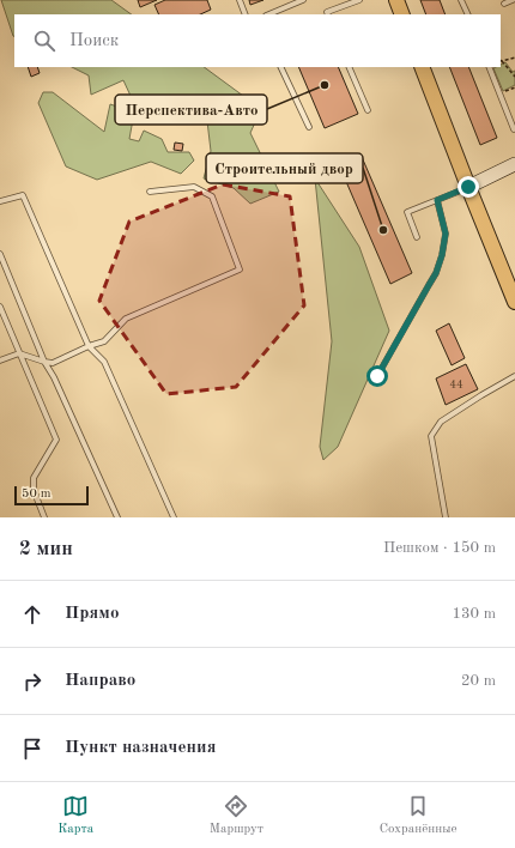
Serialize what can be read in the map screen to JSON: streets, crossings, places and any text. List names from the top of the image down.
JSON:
{
  "places": ["Перспектива-Авто", "Строительный двор"],
  "house_numbers": ["44"],
  "scale_bar": "50 m",
  "page": {
    "search": "Поиск",
    "scale": "50 m",
    "heading": ["2 мин", "Пешком · 150 m"],
    "list": [
      ["Прямо", "130 m"],
      ["Направо", "20 m"],
      "Пункт назначения"
    ],
    "nav": ["Карта", "Маршрут", "Сохранённые"]
  }
}
